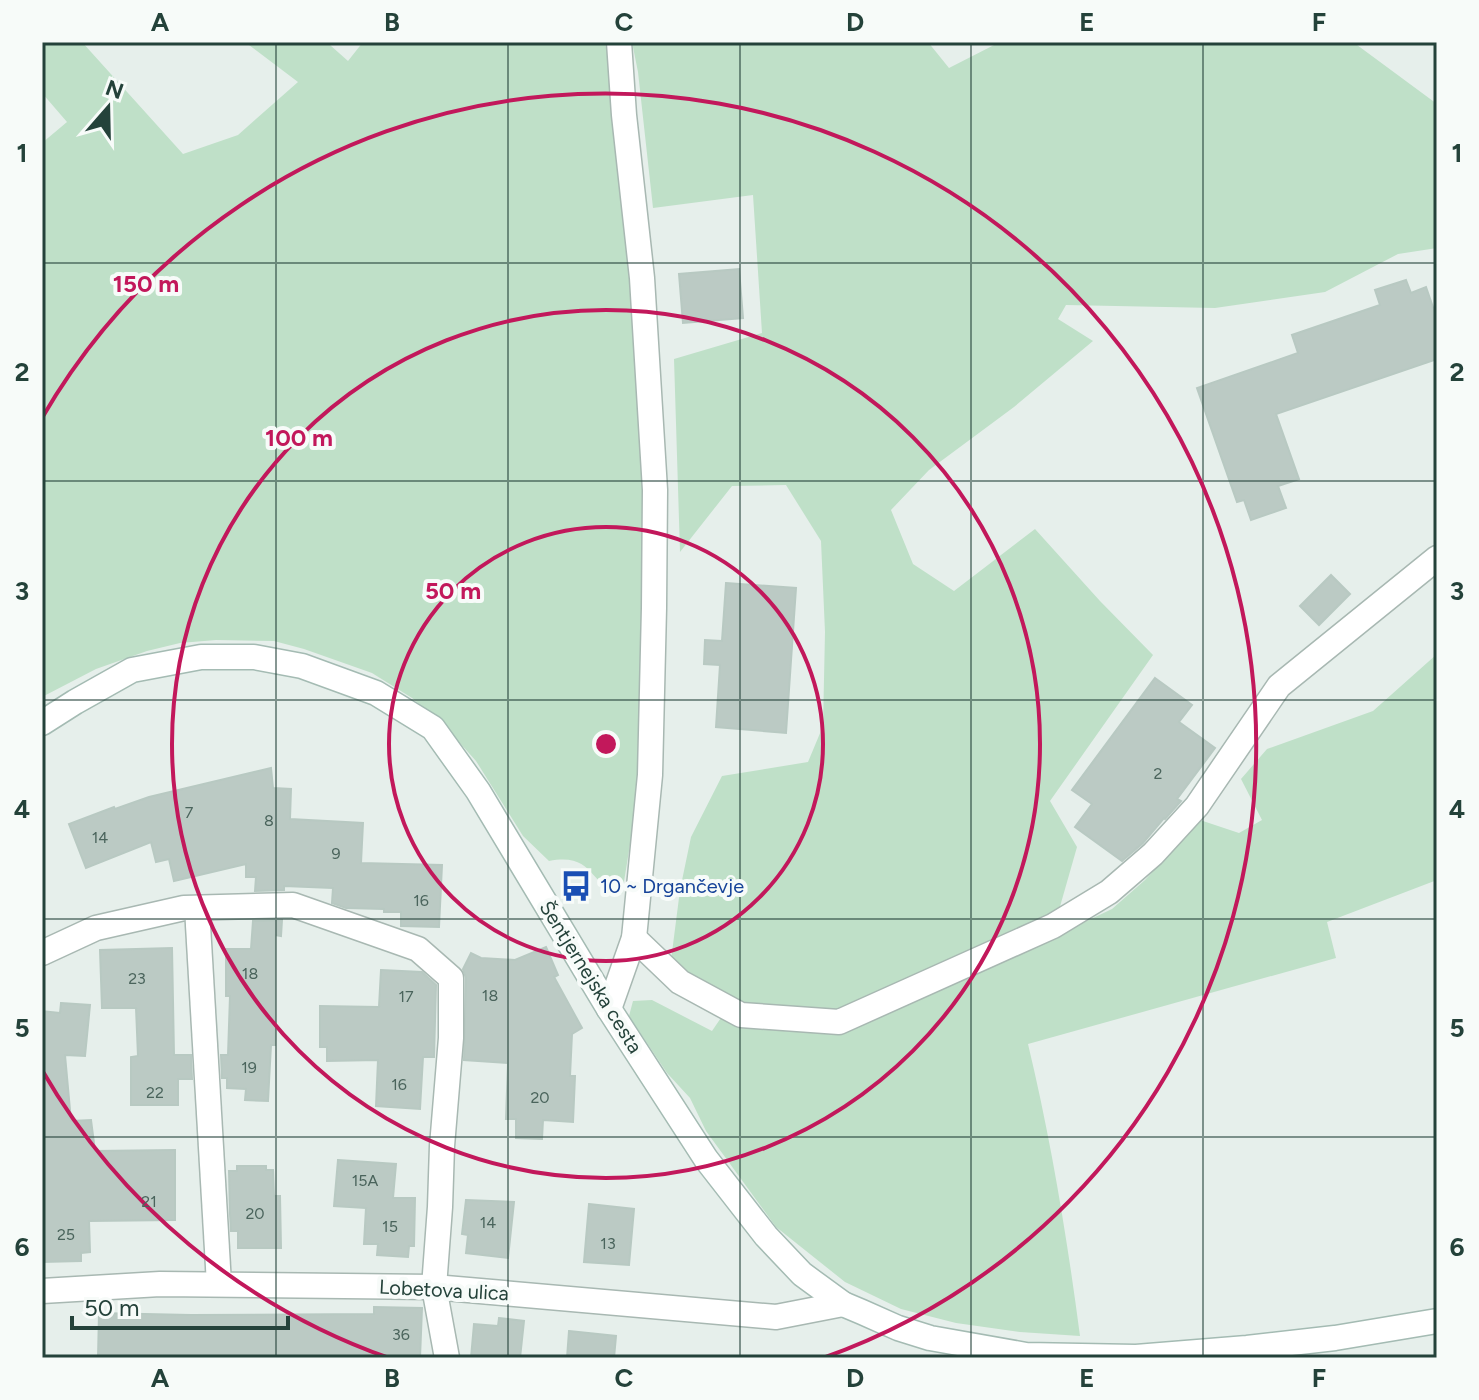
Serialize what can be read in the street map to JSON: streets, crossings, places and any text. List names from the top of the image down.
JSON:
{
  "streets": {
    "street": ["Šentjernejska cesta", "Lobetova ulica"]
  },
  "crossings": [
    ["Šentjernejska cesta", "Lobetova ulica"]
  ],
  "places": {
    "bus stop": ["10 ~ Drgančevje"]
  },
  "house_numbers": [
    "2",
    "7",
    "8",
    "14",
    "9",
    "16",
    "18",
    "23",
    "18",
    "17",
    "19",
    "16",
    "22",
    "20",
    "15A",
    "21",
    "20",
    "14",
    "15",
    "25",
    "13",
    "36"
  ],
  "scale_bar": "50 m",
  "north": "top",
  "grid": {
    "columns": [
      "A",
      "B",
      "C",
      "D",
      "E",
      "F"
    ],
    "rows": [
      "1",
      "2",
      "3",
      "4",
      "5",
      "6"
    ]
  },
  "rings": ["150 m", "100 m", "50 m"]
}
